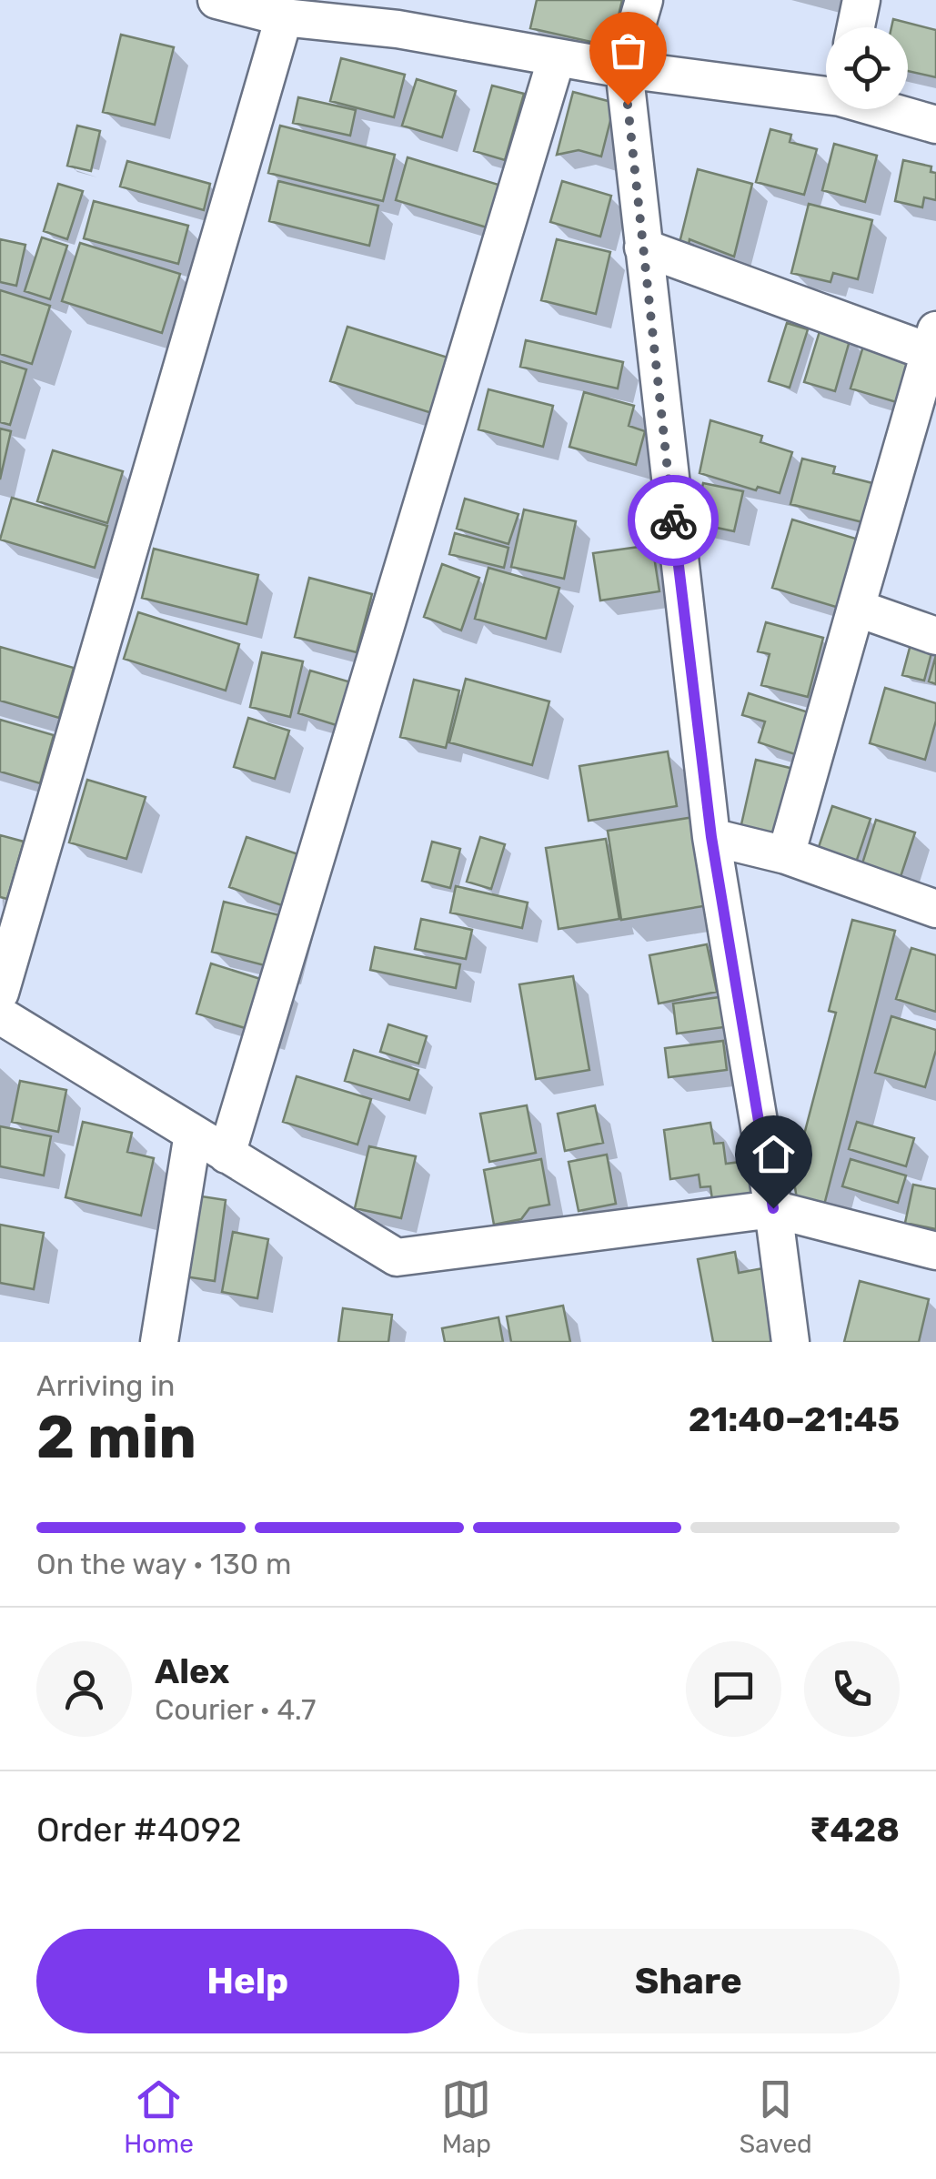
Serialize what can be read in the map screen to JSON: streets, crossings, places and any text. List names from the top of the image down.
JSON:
{
  "page": {
    "heading": ["2 min", "Arriving in", "21:40–21:45"],
    "panel": [
      "Alex",
      "Courier · 4.7",
      "Order #4092",
      "₹428"
    ],
    "bar": "On the way · 130 m",
    "buttons": ["Help", "Share"],
    "tabs": ["Home", "Map", "Saved"]
  }
}
